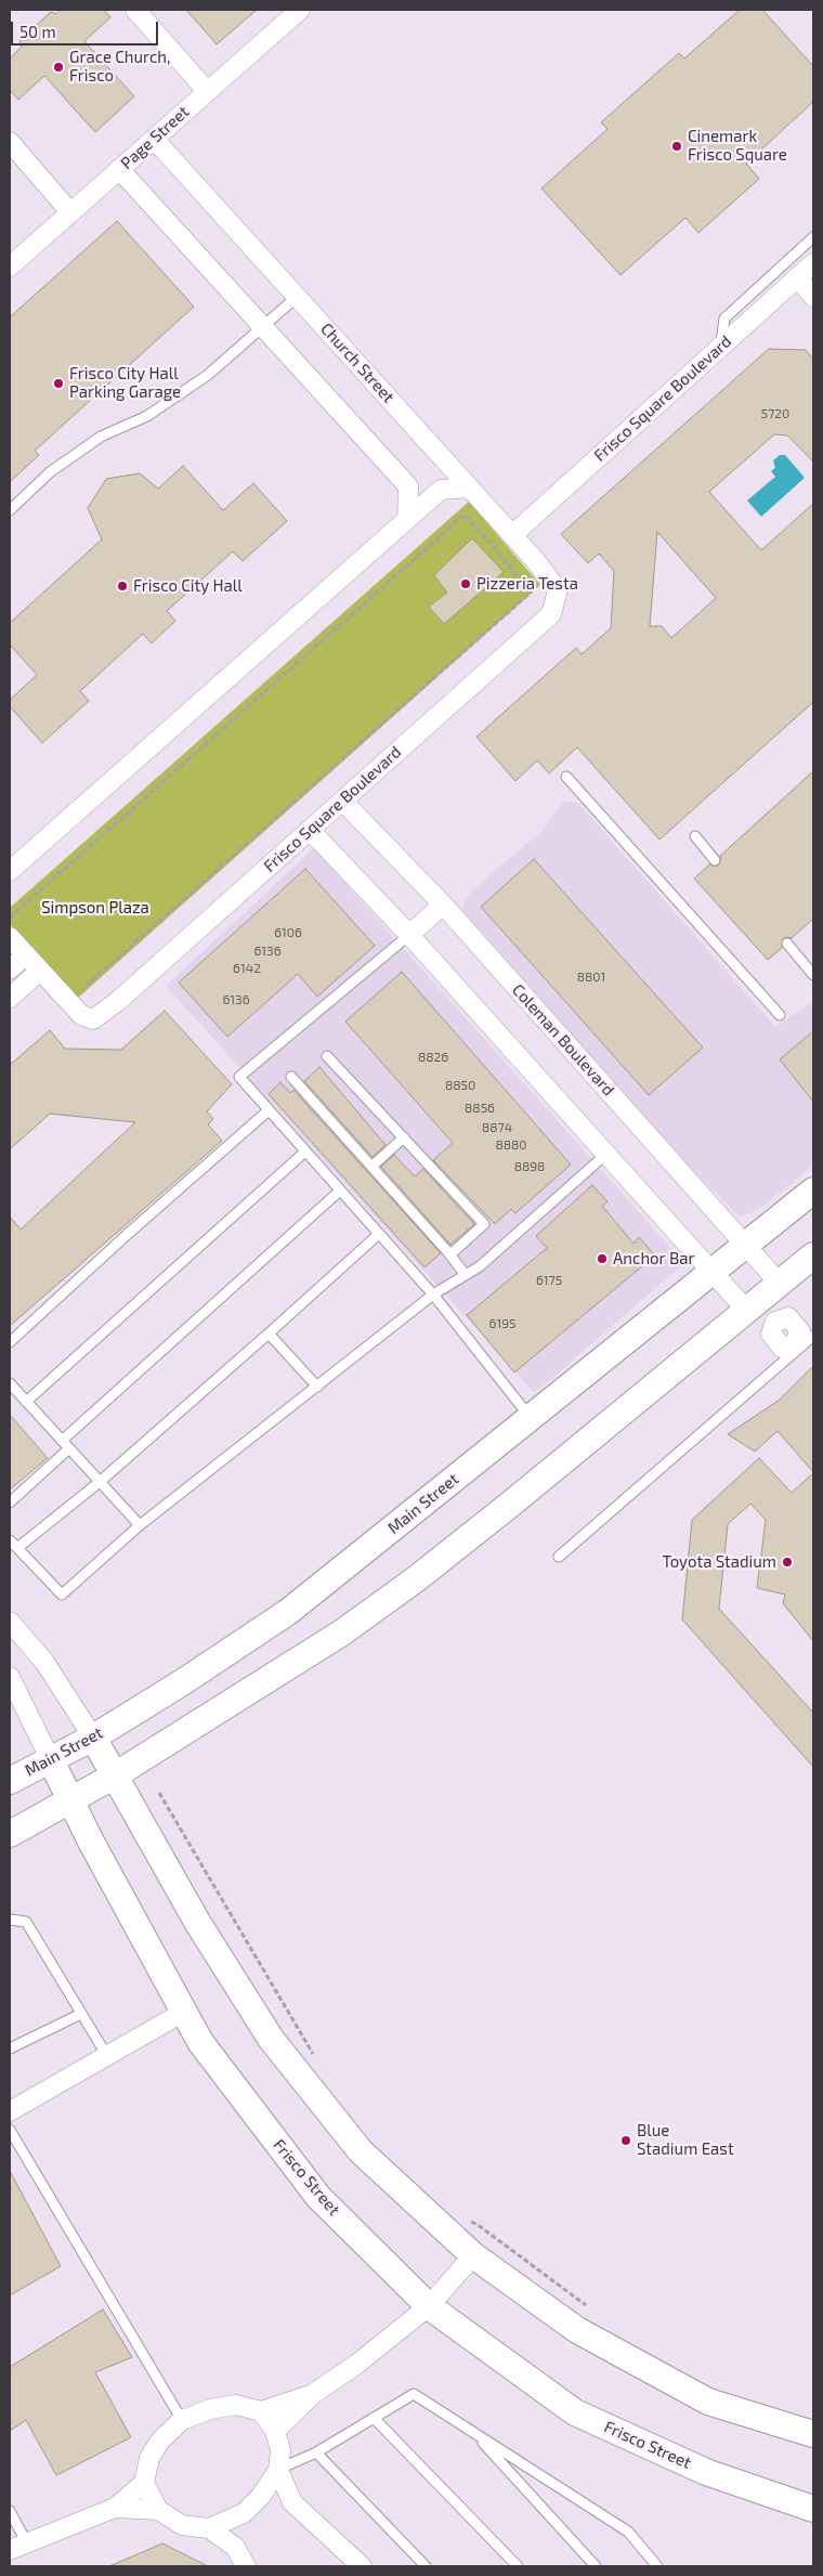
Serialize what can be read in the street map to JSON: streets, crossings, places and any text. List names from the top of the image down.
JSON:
{
  "streets": {
    "street": [
      "Page Street",
      "Church Street",
      "Frisco Square Boulevard",
      "Coleman Boulevard",
      "Main Street",
      "Frisco Street"
    ]
  },
  "crossings": [
    ["Page Street", "Church Street"],
    ["Church Street", "Frisco Square Boulevard"],
    ["Frisco Square Boulevard", "Coleman Boulevard"],
    ["Coleman Boulevard", "Main Street"],
    ["Main Street", "Frisco Street"]
  ],
  "parks": ["Simpson Plaza"],
  "places": [
    "Grace Church, Frisco",
    "Cinemark Frisco Square",
    "Frisco City Hall Parking Garage",
    "Pizzeria Testa",
    "Frisco City Hall",
    "Anchor Bar",
    "Toyota Stadium",
    "Blue Stadium East"
  ],
  "house_numbers": [
    "5720",
    "6106",
    "6136",
    "6142",
    "8801",
    "6136",
    "8826",
    "8850",
    "8856",
    "8874",
    "8880",
    "8898",
    "6175",
    "6195"
  ],
  "scale_bar": "50 m"
}
